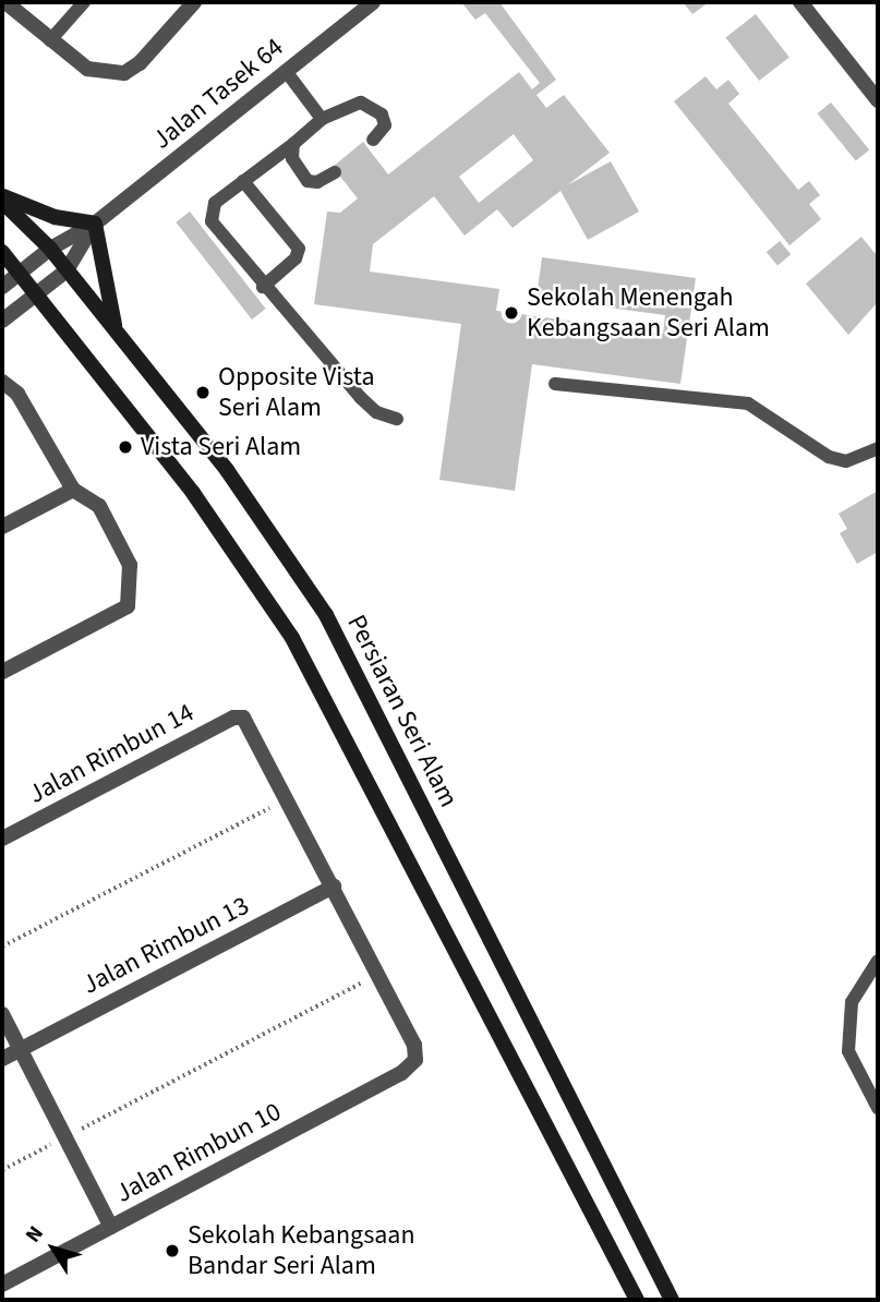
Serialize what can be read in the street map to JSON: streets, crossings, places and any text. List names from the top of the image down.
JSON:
{
  "streets": {
    "main road": ["Persiaran Seri Alam"],
    "street": [
      "Jalan Tasek 64",
      "Jalan Rimbun 14",
      "Jalan Rimbun 13",
      "Jalan Rimbun 10"
    ]
  },
  "places": [
    "Sekolah Menengah Kebangsaan Seri Alam",
    "Opposite Vista Seri Alam",
    "Vista Seri Alam",
    "Sekolah Kebangsaan Bandar Seri Alam"
  ],
  "north": "top left"
}
